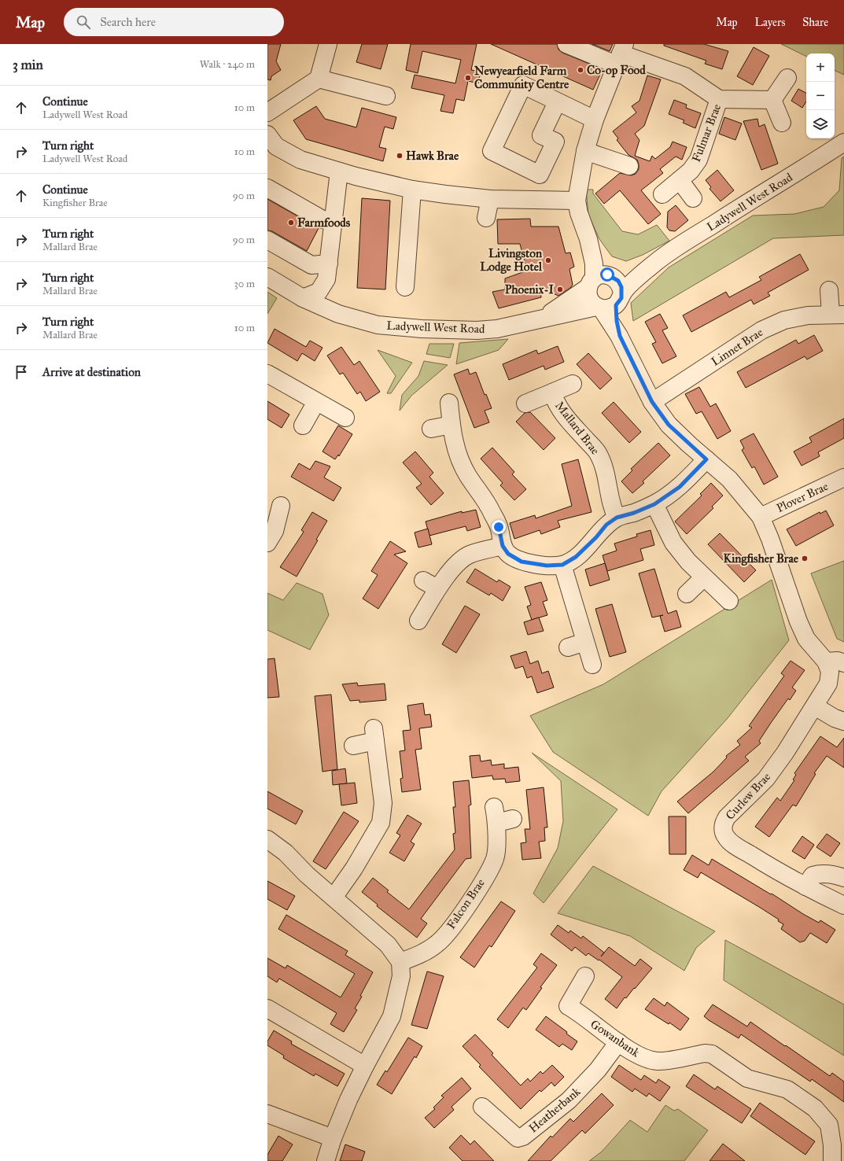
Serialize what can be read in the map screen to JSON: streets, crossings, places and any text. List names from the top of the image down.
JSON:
{
  "streets": {
    "street": [
      "Fulmar Brae",
      "Ladywell West Road",
      "Linnet Brae",
      "Mallard Brae",
      "Plover Brae",
      "Curlew Brae",
      "Falcon Brae",
      "Gowanbank",
      "Heatherbank"
    ]
  },
  "crossings": [
    ["Plover Brae", "Curlew Brae"],
    ["Gowanbank", "Heatherbank"]
  ],
  "places": [
    "Co-op Food",
    "Newyearfield Farm Community Centre",
    "Hawk Brae",
    "Farmfoods",
    "Livingston Lodge Hotel",
    "Phoenix-I",
    "Kingfisher Brae"
  ],
  "page": {
    "header": "Map",
    "search": "Search here",
    "nav": ["Map", "Layers", "Share"],
    "heading": ["3 min", "Walk · 240 m"],
    "map_buttons": ["+", "−"],
    "list": [
      ["Continue", "Ladywell West Road", "10 m"],
      ["Turn right", "Ladywell West Road", "10 m"],
      ["Continue", "Kingfisher Brae", "90 m"],
      ["Turn right", "Mallard Brae", "90 m"],
      ["Turn right", "Mallard Brae", "30 m"],
      ["Turn right", "Mallard Brae", "10 m"],
      "Arrive at destination"
    ]
  }
}
